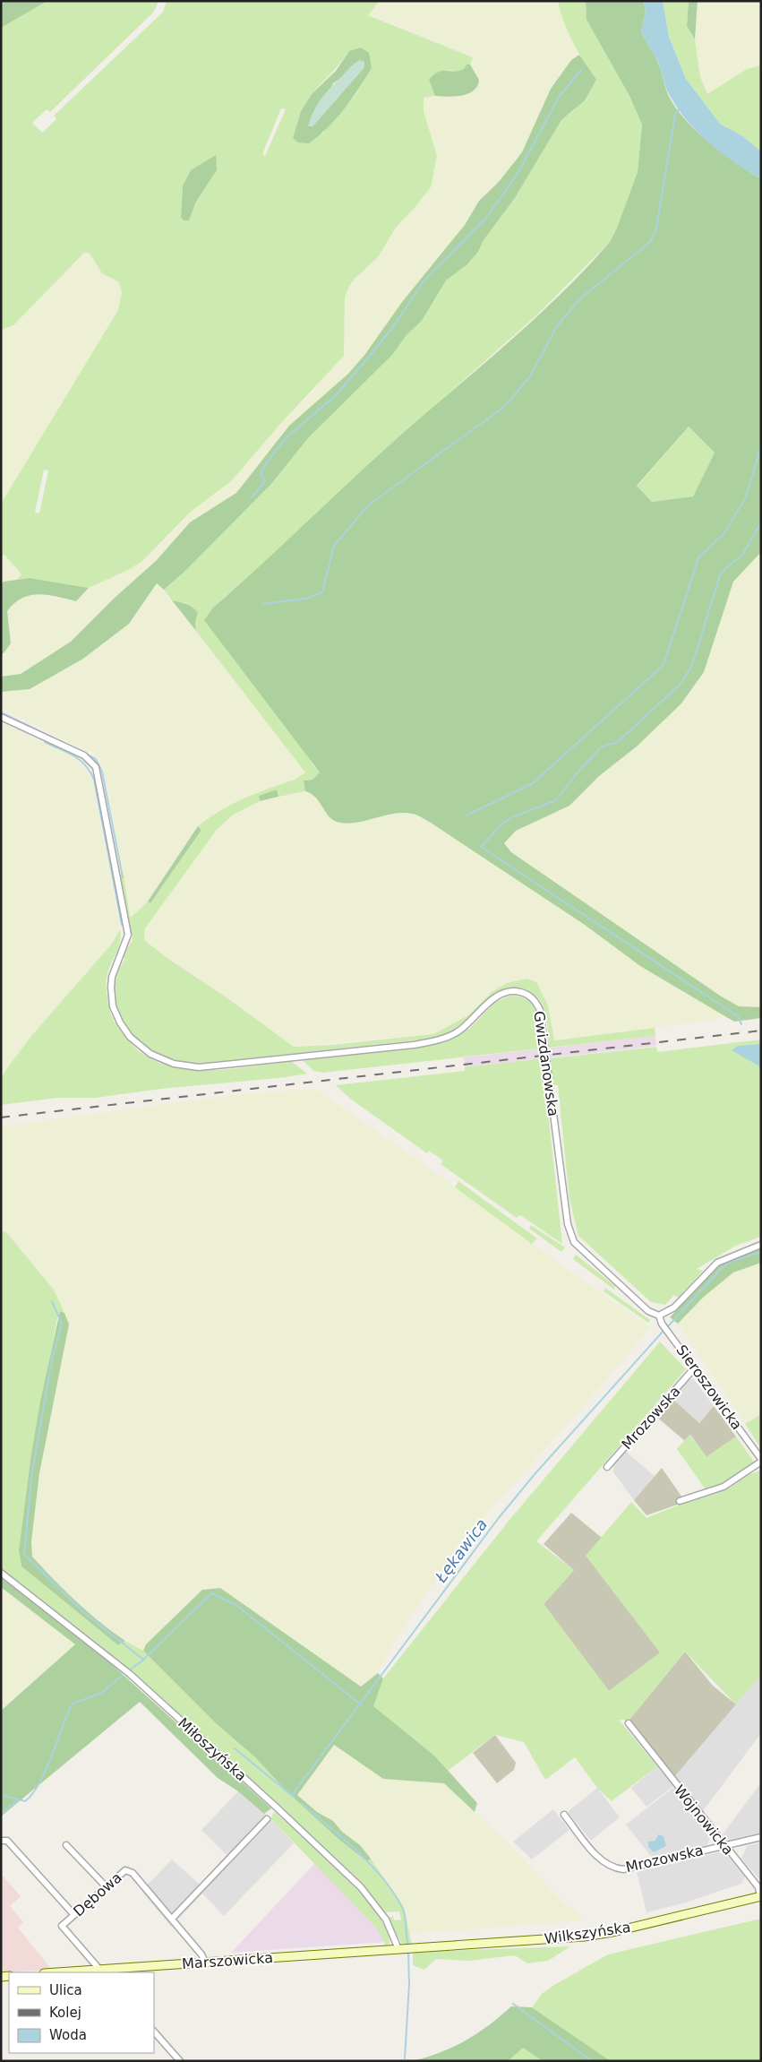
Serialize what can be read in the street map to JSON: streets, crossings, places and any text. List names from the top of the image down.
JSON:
{
  "streets": {
    "street": [
      "Gwizdanowska",
      "Sieroszowicka",
      "Mrozowska",
      "Miłoszyńska",
      "Wojnowicka",
      "Dębowa",
      "Wilkszyńska",
      "Marszowicka"
    ]
  },
  "crossings": [
    ["Gwizdanowska", "Sieroszowicka"],
    ["Sieroszowicka", "Mrozowska"],
    ["Mrozowska", "Wojnowicka"],
    ["Miłoszyńska", "Marszowicka"],
    ["Wojnowicka", "Wilkszyńska"],
    ["Dębowa", "Marszowicka"],
    ["Wilkszyńska", "Marszowicka"]
  ],
  "water": ["Łękawica"],
  "legend": ["Ulica", "Kolej", "Woda"]
}
